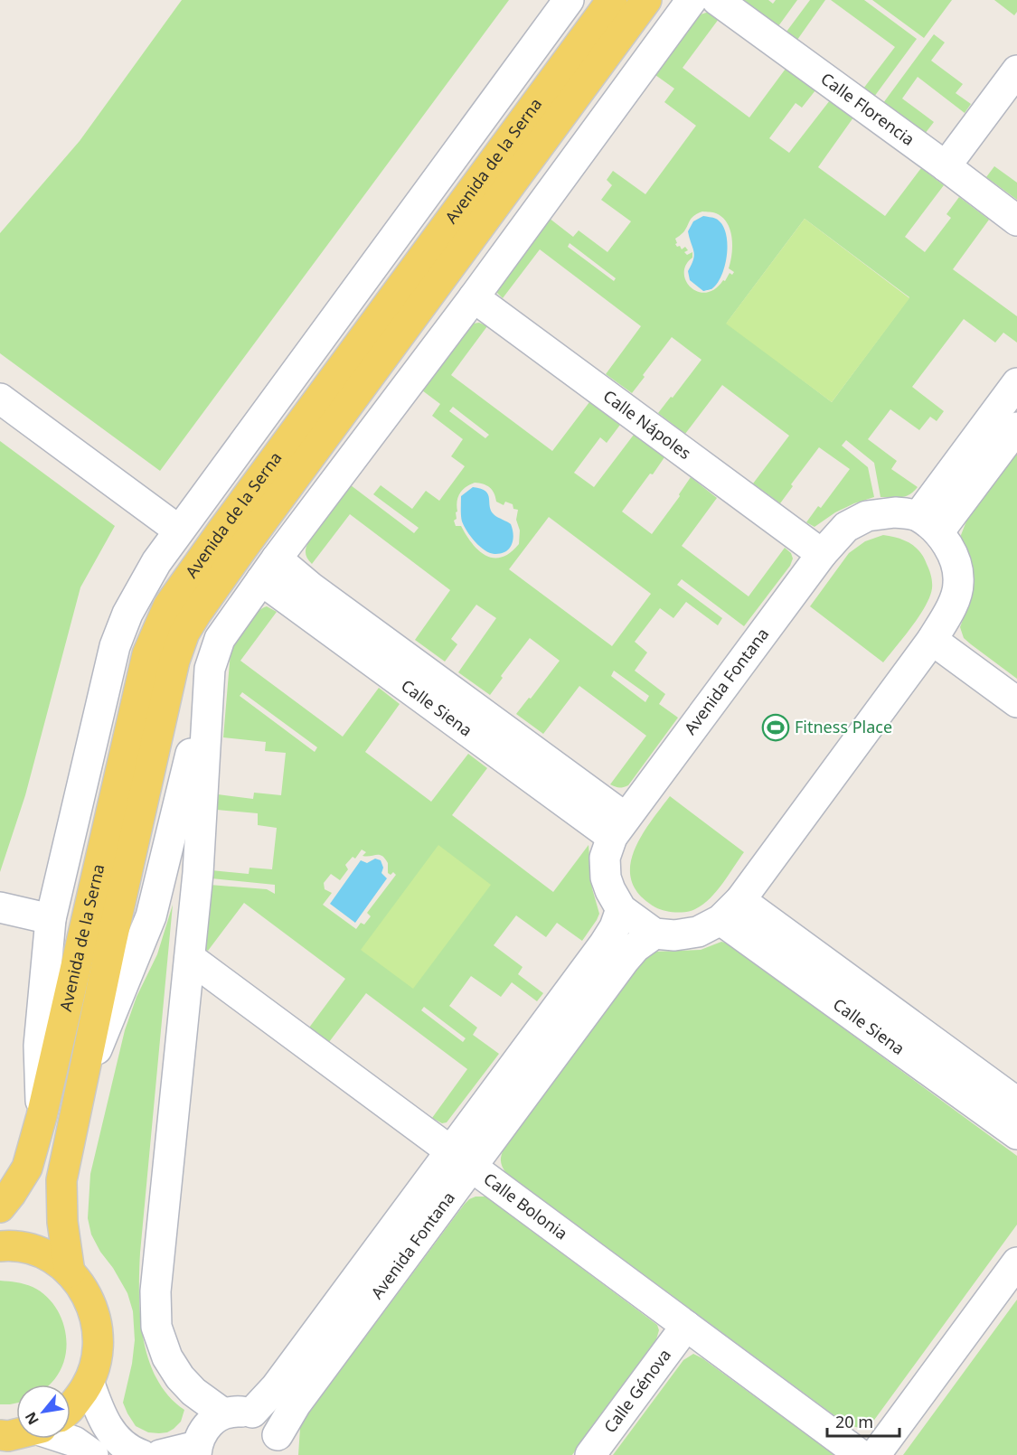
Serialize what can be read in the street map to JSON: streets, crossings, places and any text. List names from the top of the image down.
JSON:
{
  "streets": {
    "main road": ["Avenida de la Serna"],
    "street": [
      "Calle Florencia",
      "Calle Nápoles",
      "Avenida Fontana",
      "Calle Siena",
      "Calle Bolonia",
      "Calle Génova"
    ]
  },
  "crossings": [
    ["Avenida de la Serna", "Calle Nápoles"],
    ["Avenida de la Serna", "Avenida Fontana"],
    ["Avenida de la Serna", "Calle Siena"],
    ["Avenida de la Serna", "Calle Bolonia"],
    ["Calle Nápoles", "Avenida Fontana"],
    ["Avenida Fontana", "Calle Siena"],
    ["Avenida Fontana", "Calle Bolonia"],
    ["Calle Bolonia", "Calle Génova"]
  ],
  "places": {
    "sports": ["Fitness Place"]
  },
  "scale_bar": "20 m",
  "north": "bottom left"
}
